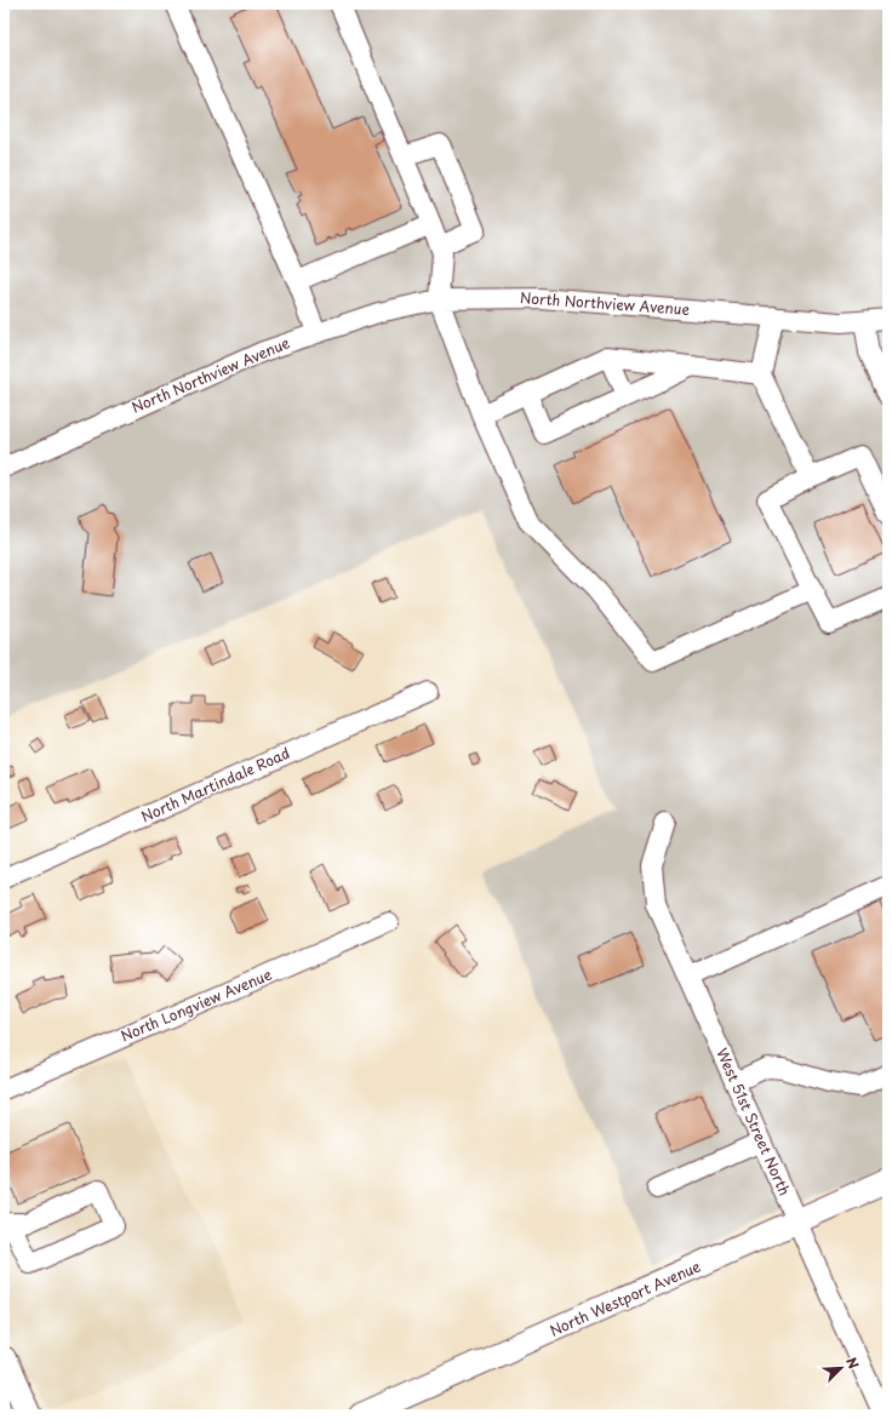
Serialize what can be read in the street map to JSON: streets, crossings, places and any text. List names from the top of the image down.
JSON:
{
  "streets": {
    "main road": ["North Westport Avenue"],
    "street": [
      "North Northview Avenue",
      "North Martindale Road",
      "North Longview Avenue",
      "West 51st Street North"
    ]
  },
  "crossings": [
    ["West 51st Street North", "North Westport Avenue"]
  ],
  "north": "top right"
}
